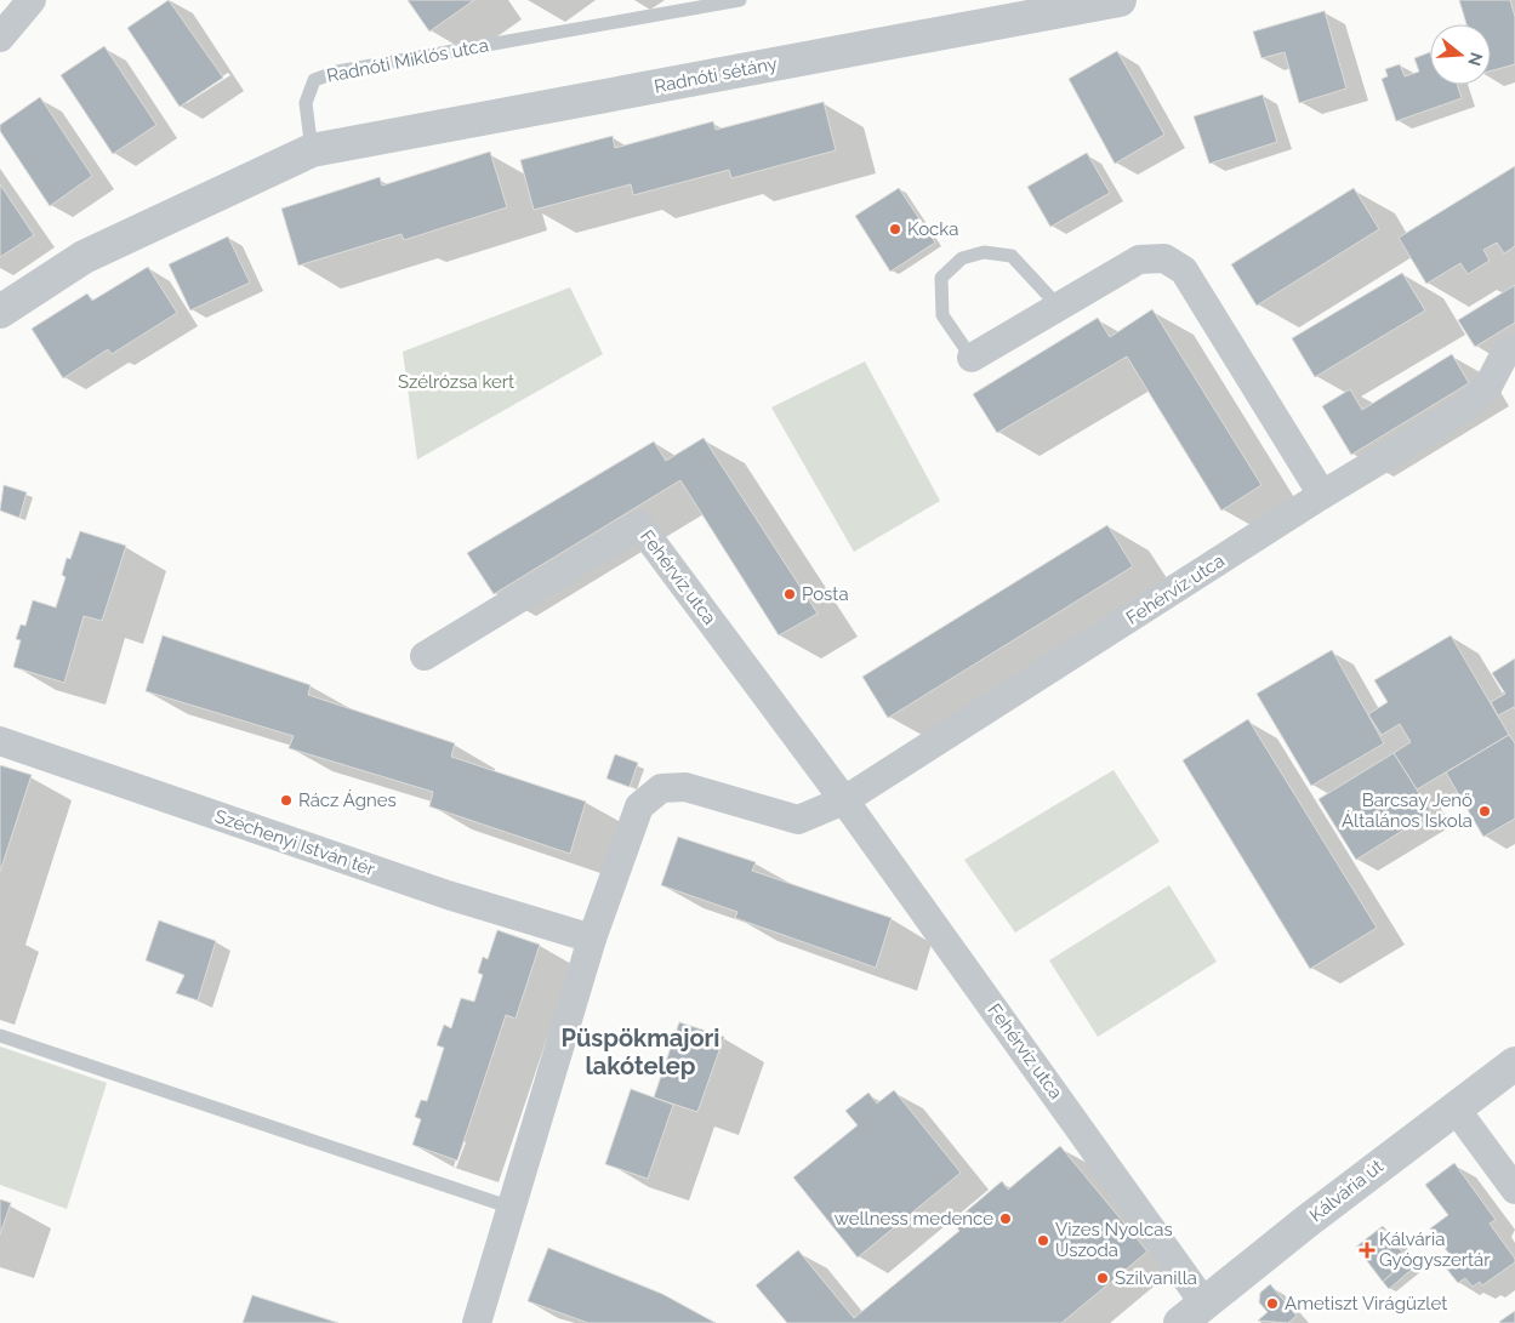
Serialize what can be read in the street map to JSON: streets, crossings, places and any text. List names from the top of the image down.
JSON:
{
  "streets": {
    "street": [
      "Radnóti sétány",
      "Fehérvíz utca",
      "Széchenyi István tér",
      "Kálvária út"
    ],
    "lane": ["Radnóti Miklós utca"]
  },
  "crossings": [
    ["Radnóti Miklós utca", "Radnóti sétány"],
    ["Fehérvíz utca", "Kálvária út"]
  ],
  "districts": ["Püspökmajori lakótelep"],
  "parks": ["Szélrózsa kert"],
  "places": {
    "other": [
      "Kocka",
      "Posta",
      "Rácz Ágnes",
      "Barcsay Jenő Általános Iskola",
      "wellness medence",
      "Vizes Nyolcas Uszoda",
      "Szilvanilla",
      "Ametiszt Virágüzlet"
    ],
    "health": ["Kálvária Gyógyszertár"]
  },
  "north": "right"
}
